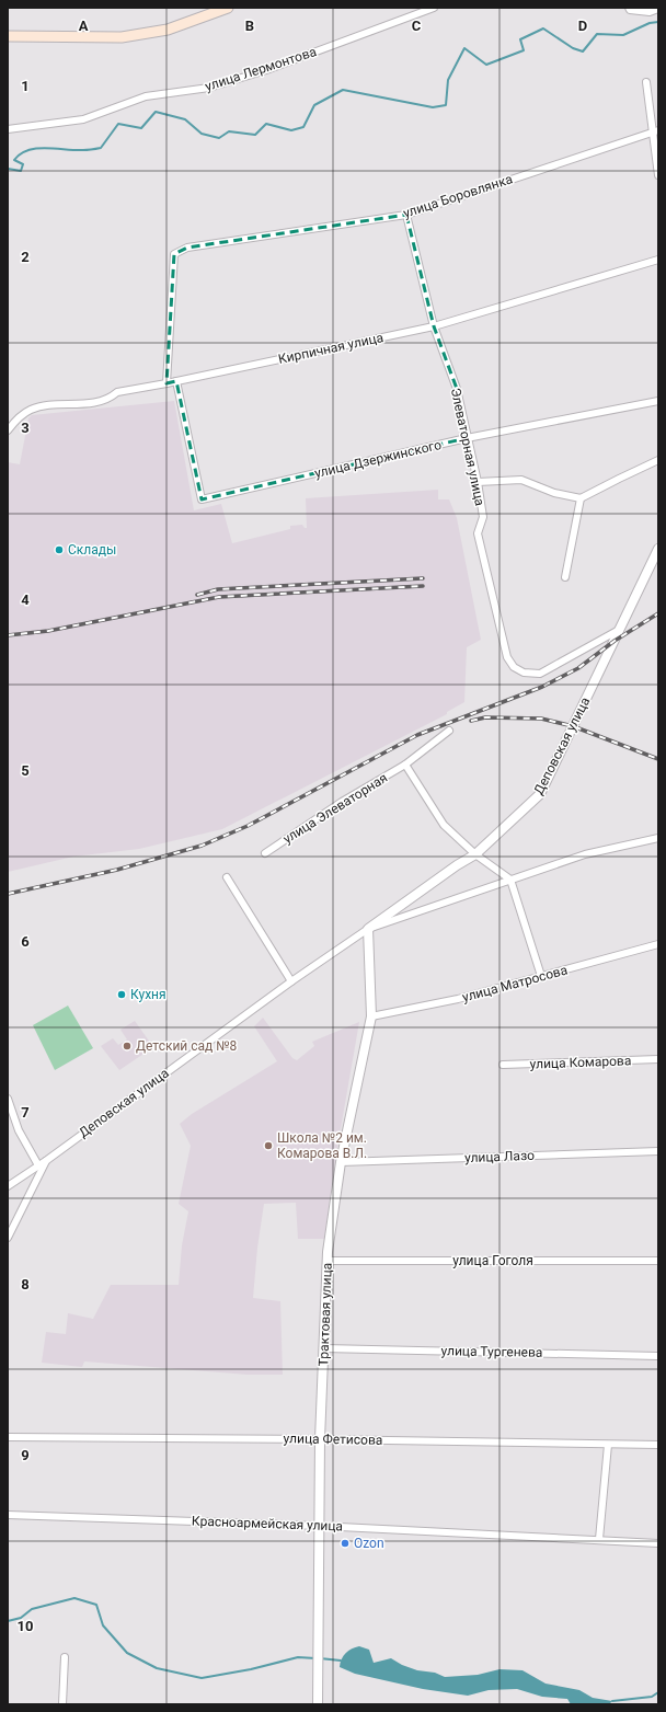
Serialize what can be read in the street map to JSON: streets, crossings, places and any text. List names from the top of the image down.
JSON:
{
  "streets": {
    "street": [
      "улица Лермонтова",
      "улица Боровлянка",
      "Кирпичная улица",
      "Элеваторная улица",
      "улица Дзержинского",
      "Деповская улица",
      "улица Элеваторная",
      "улица Матросова",
      "улица Комарова",
      "улица Лазо",
      "улица Гоголя",
      "Трактовая улица",
      "улица Тургенева",
      "улица Фетисова",
      "Красноармейская улица"
    ]
  },
  "crossings": [
    ["улица Боровлянка", "Кирпичная улица"],
    ["улица Боровлянка", "Элеваторная улица"],
    ["Кирпичная улица", "Элеваторная улица"],
    ["Кирпичная улица", "улица Дзержинского"],
    ["Элеваторная улица", "улица Дзержинского"],
    ["Элеваторная улица", "Деповская улица"],
    ["Деповская улица", "Трактовая улица"],
    ["улица Матросова", "Трактовая улица"],
    ["улица Лазо", "Трактовая улица"],
    ["улица Гоголя", "Трактовая улица"],
    ["Трактовая улица", "улица Тургенева"],
    ["Трактовая улица", "улица Фетисова"],
    ["Трактовая улица", "Красноармейская улица"]
  ],
  "places": [
    "Склады",
    "Кухня",
    "Детский сад №8",
    "Школа №2 им. Комарова В.Л.",
    "Ozon"
  ],
  "grid": {
    "columns": [
      "A",
      "B",
      "C",
      "D"
    ],
    "rows": [
      "1",
      "2",
      "3",
      "4",
      "5",
      "6",
      "7",
      "8",
      "9",
      "10"
    ]
  }
}
